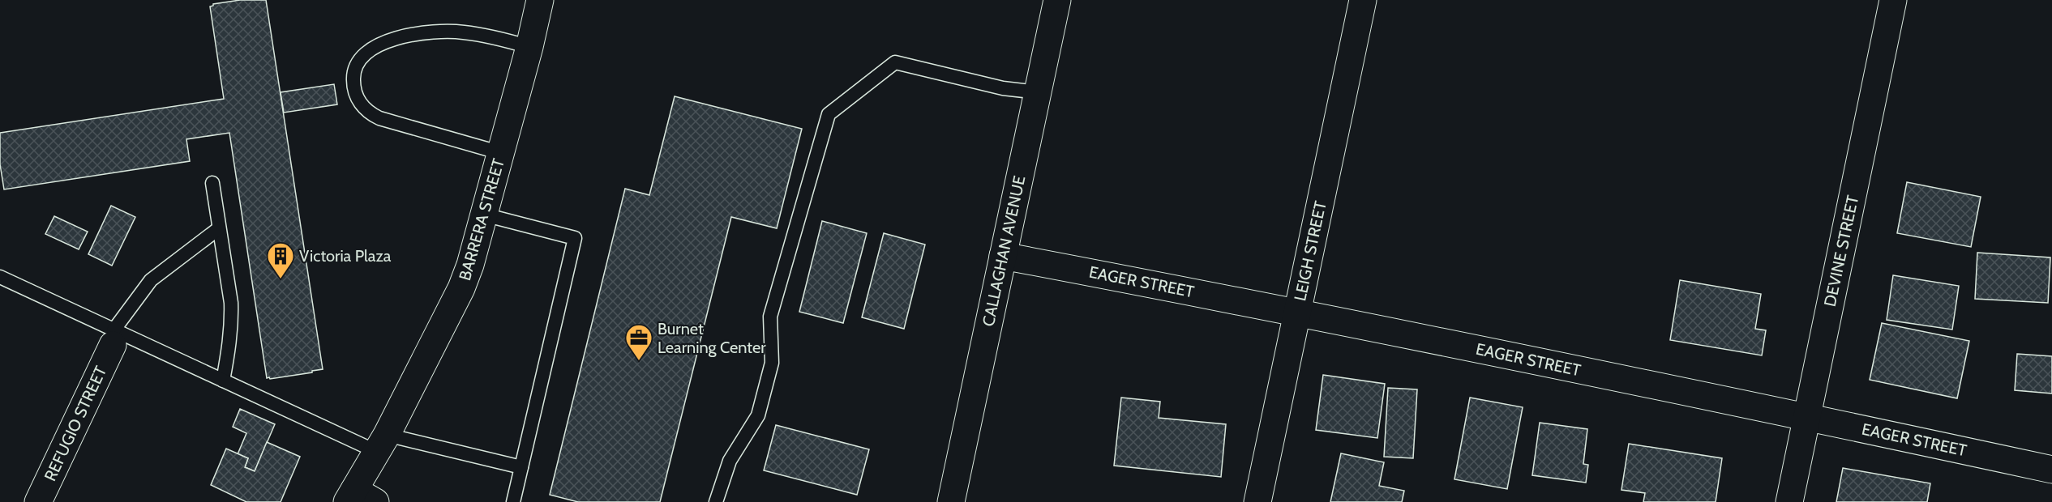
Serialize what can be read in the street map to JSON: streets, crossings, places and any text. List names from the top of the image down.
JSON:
{
  "streets": {
    "street": [
      "BARRERA STREET",
      "CALLAGHAN AVENUE",
      "LEIGH STREET",
      "DEVINE STREET",
      "EAGER STREET",
      "REFUGIO STREET"
    ]
  },
  "crossings": [
    ["CALLAGHAN AVENUE", "EAGER STREET"],
    ["LEIGH STREET", "EAGER STREET"],
    ["DEVINE STREET", "EAGER STREET"]
  ],
  "places": {
    "building": ["Victoria Plaza"],
    "office": ["Burnet Learning Center"]
  }
}
